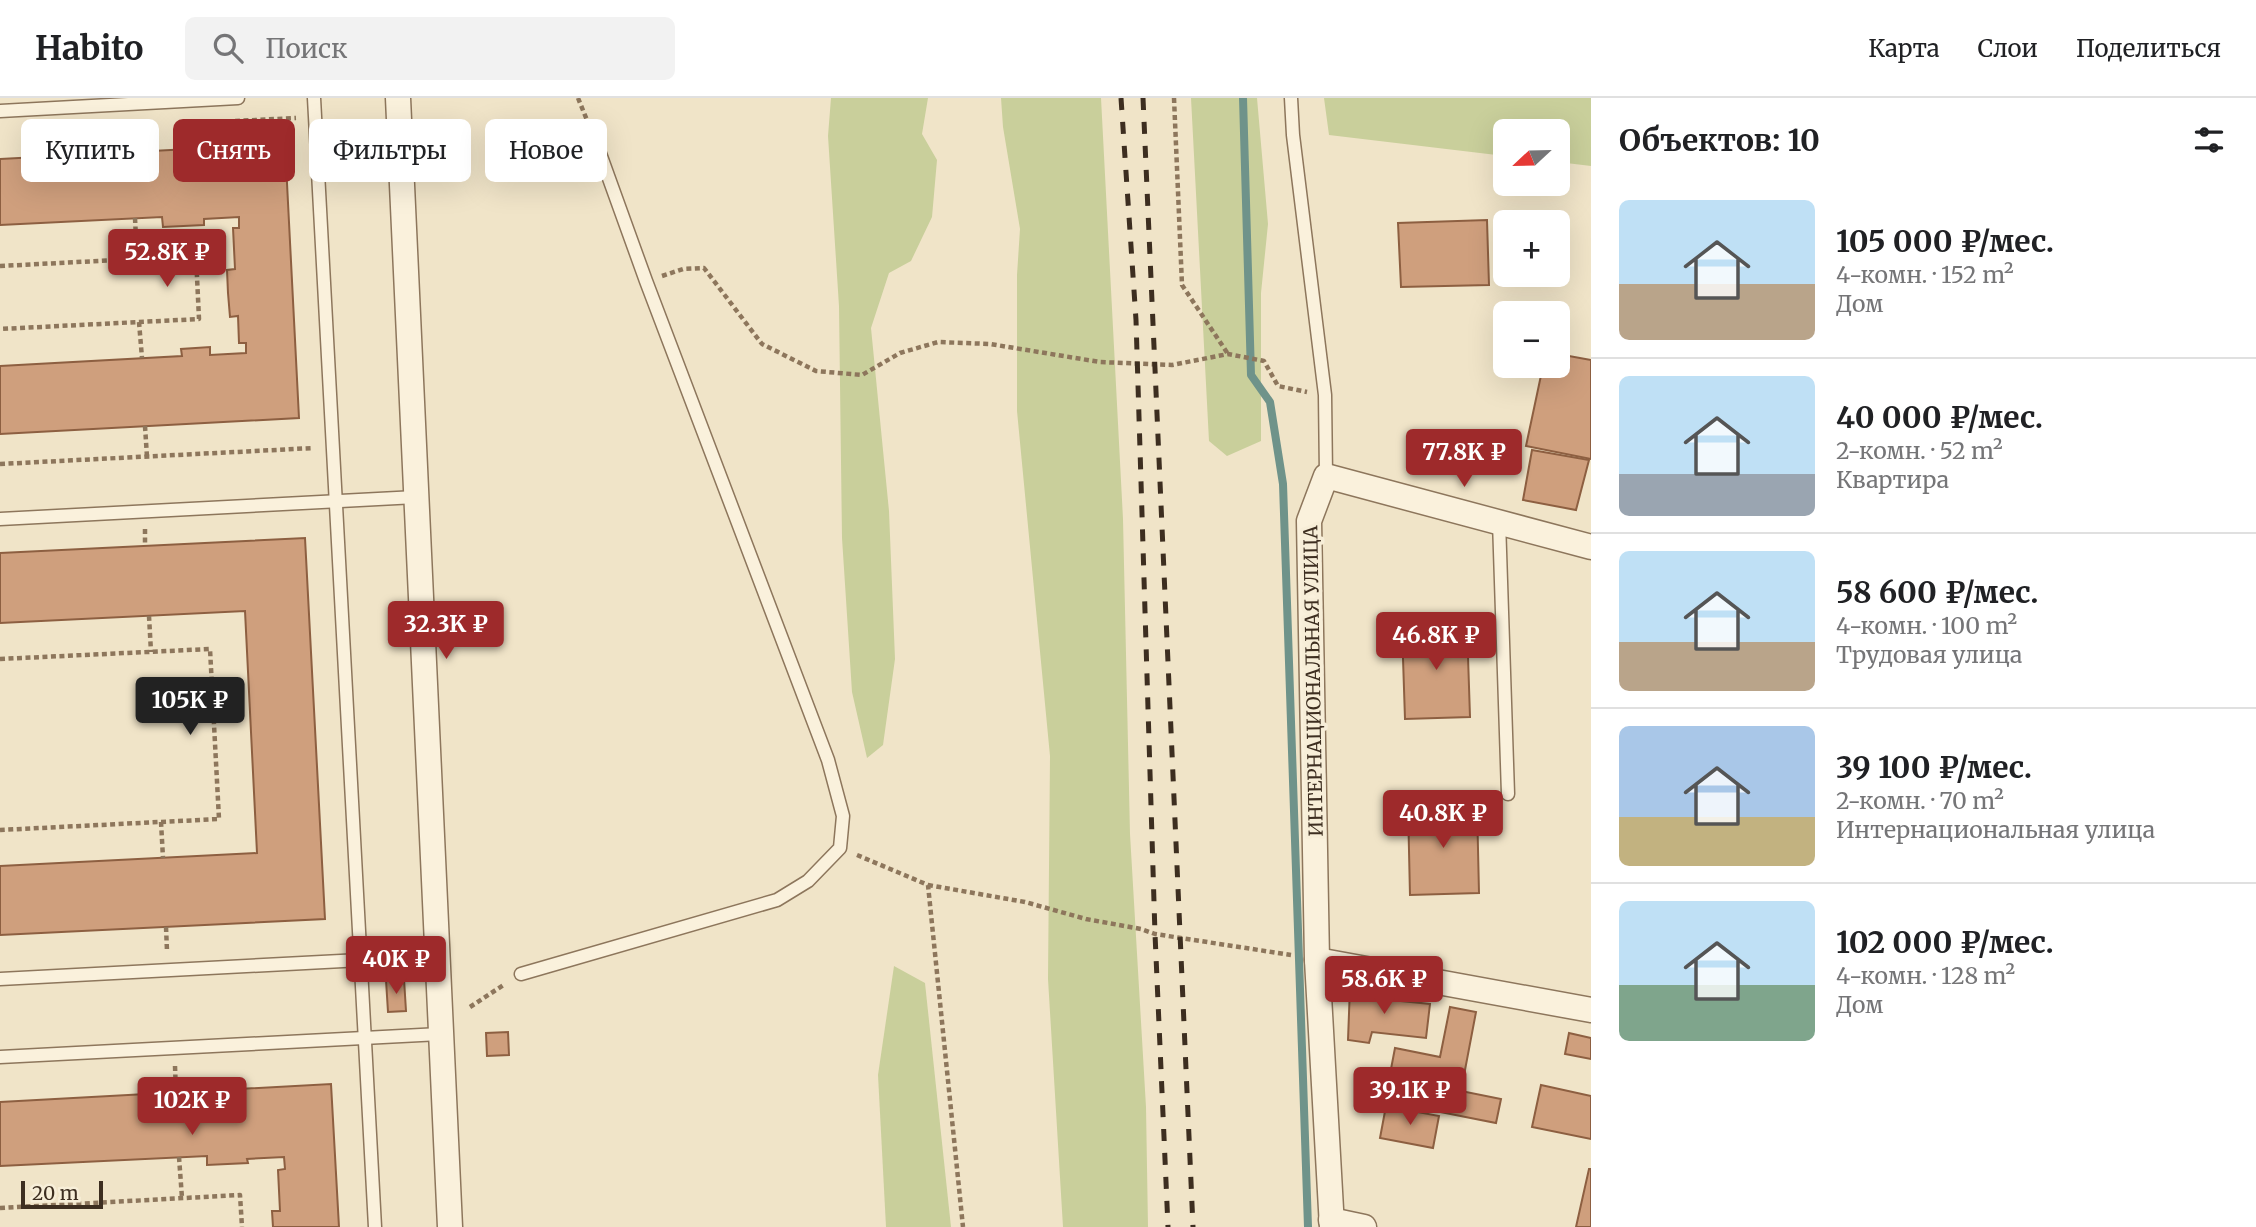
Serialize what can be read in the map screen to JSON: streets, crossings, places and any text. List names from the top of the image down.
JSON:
{
  "streets": {
    "street": ["ИНТЕРНАЦИОНАЛЬНАЯ УЛИЦА"]
  },
  "scale_bar": "20 m",
  "north": "left",
  "page": {
    "header": "Habito",
    "search": "Поиск",
    "nav": ["Карта", "Слои", "Поделиться"],
    "heading": "Объектов: 10",
    "map_buttons": ["+", "−"],
    "chip": [
      "Купить",
      "Снять",
      "Фильтры",
      "Новое"
    ],
    "list": [
      {
        "name": "105 000 ₽/мес.",
        "note": "4-комн. · 152 m² · Дом"
      },
      {
        "name": "40 000 ₽/мес.",
        "note": "2-комн. · 52 m² · Квартира"
      },
      {
        "name": "58 600 ₽/мес.",
        "note": "4-комн. · 100 m² · Трудовая улица"
      },
      {
        "name": "39 100 ₽/мес.",
        "note": "2-комн. · 70 m² · Интернациональная улица"
      },
      {
        "name": "102 000 ₽/мес.",
        "note": "4-комн. · 128 m² · Дом"
      }
    ],
    "price": [
      "52.8K ₽",
      "77.8K ₽",
      "32.3K ₽",
      "46.8K ₽",
      "105K ₽",
      "40.8K ₽",
      "40K ₽",
      "58.6K ₽",
      "39.1K ₽",
      "102K ₽"
    ],
    "scale": "20 m"
  }
}
